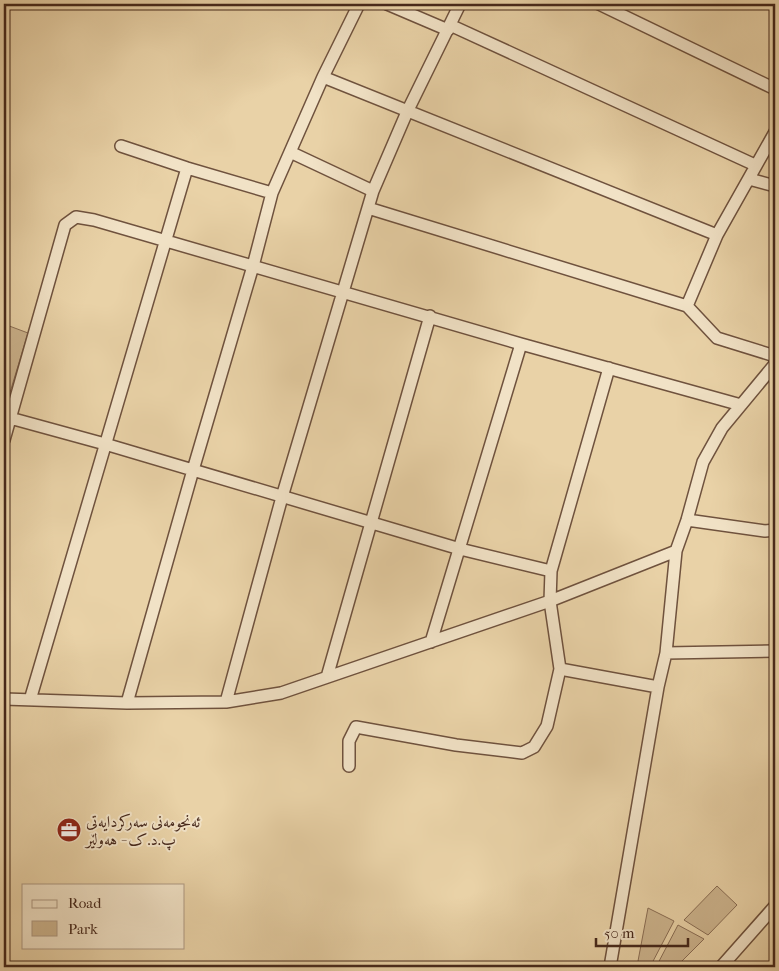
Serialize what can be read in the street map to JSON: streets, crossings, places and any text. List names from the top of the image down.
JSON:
{
  "places": {
    "office": ["ئەنجومەنی سەرکردایەتی پ.د.ک - هەولێر"]
  },
  "legend": ["Road", "Park"],
  "scale_bar": "50 m"
}
